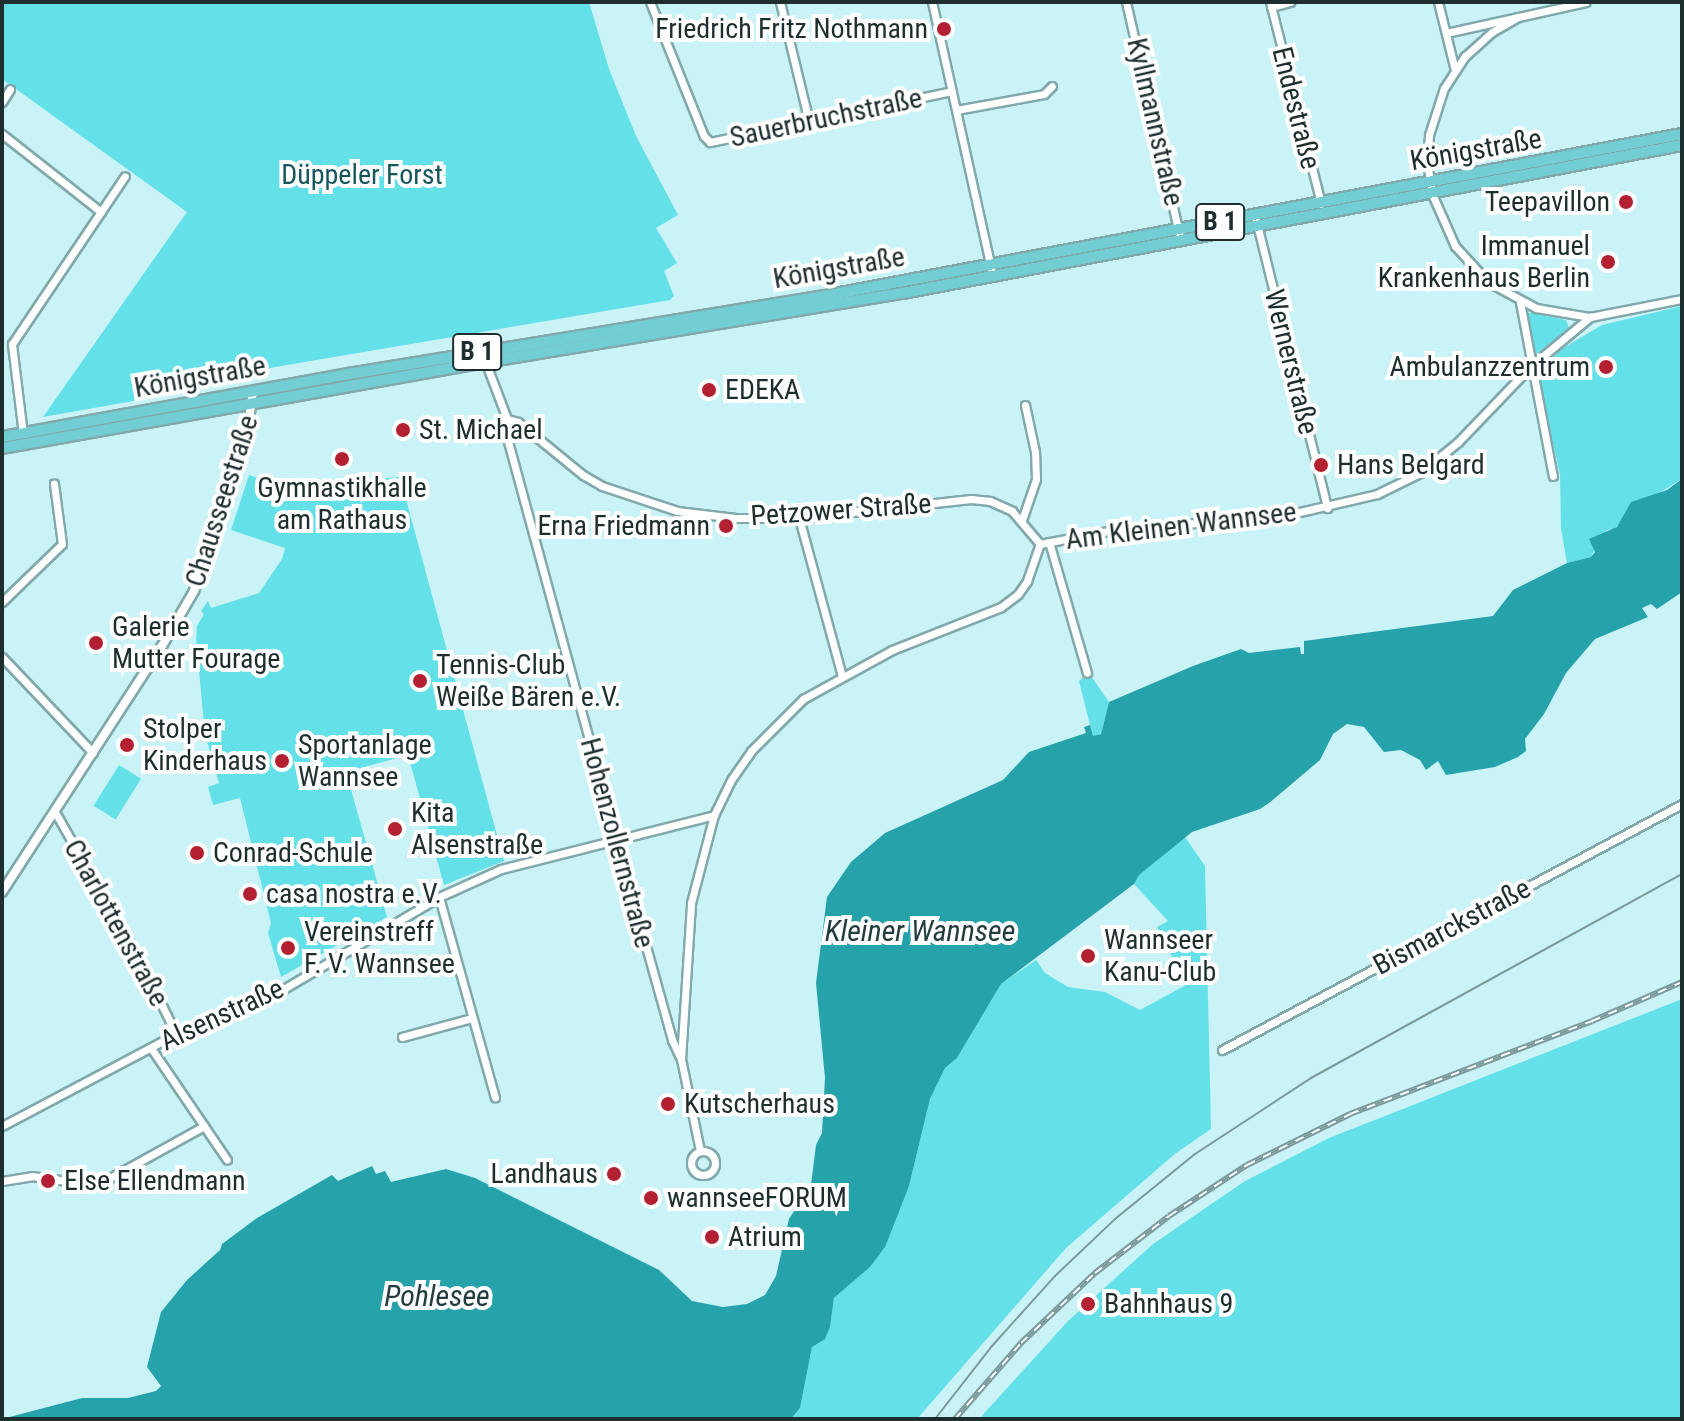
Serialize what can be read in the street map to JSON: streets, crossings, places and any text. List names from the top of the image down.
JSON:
{
  "streets": {
    "main road": ["Königstraße", "B 1"],
    "street": [
      "Endestraße",
      "Sauerbruchstraße",
      "Kyllmannstraße",
      "Wernerstraße",
      "Chausseestraße",
      "Petzower Straße",
      "Am Kleinen Wannsee",
      "Hohenzollernstraße",
      "Charlottenstraße",
      "Bismarckstraße",
      "Alsenstraße"
    ]
  },
  "crossings": [
    ["Endestraße", "Königstraße"],
    ["Kyllmannstraße", "Königstraße"],
    ["Königstraße", "Wernerstraße"],
    ["Königstraße", "Chausseestraße"],
    ["Königstraße", "Hohenzollernstraße"],
    ["Wernerstraße", "Am Kleinen Wannsee"],
    ["Chausseestraße", "Charlottenstraße"],
    ["Petzower Straße", "Am Kleinen Wannsee"],
    ["Petzower Straße", "Hohenzollernstraße"],
    ["Am Kleinen Wannsee", "Hohenzollernstraße"],
    ["Am Kleinen Wannsee", "Alsenstraße"],
    ["Hohenzollernstraße", "Alsenstraße"],
    ["Charlottenstraße", "Alsenstraße"]
  ],
  "water": ["Kleiner Wannsee", "Pohlesee"],
  "parks": ["Düppeler Forst"],
  "places": [
    "Friedrich Fritz Nothmann",
    "Teepavillon",
    "Immanuel Krankenhaus Berlin",
    "Ambulanzzentrum",
    "EDEKA",
    "St. Michael",
    "Gymnastikhalle am Rathaus",
    "Hans Belgard",
    "Erna Friedmann",
    "Galerie Mutter Fourage",
    "Tennis-Club Weiße Bären e.V.",
    "Stolper Kinderhaus",
    "Sportanlage Wannsee",
    "Kita Alsenstraße",
    "Conrad-Schule",
    "casa nostra e.V.",
    "Vereinstreff F. V. Wannsee",
    "Wannseer Kanu-Club",
    "Kutscherhaus",
    "Landhaus",
    "Else Ellendmann",
    "wannseeFORUM",
    "Atrium",
    "Bahnhaus 9"
  ]
}
